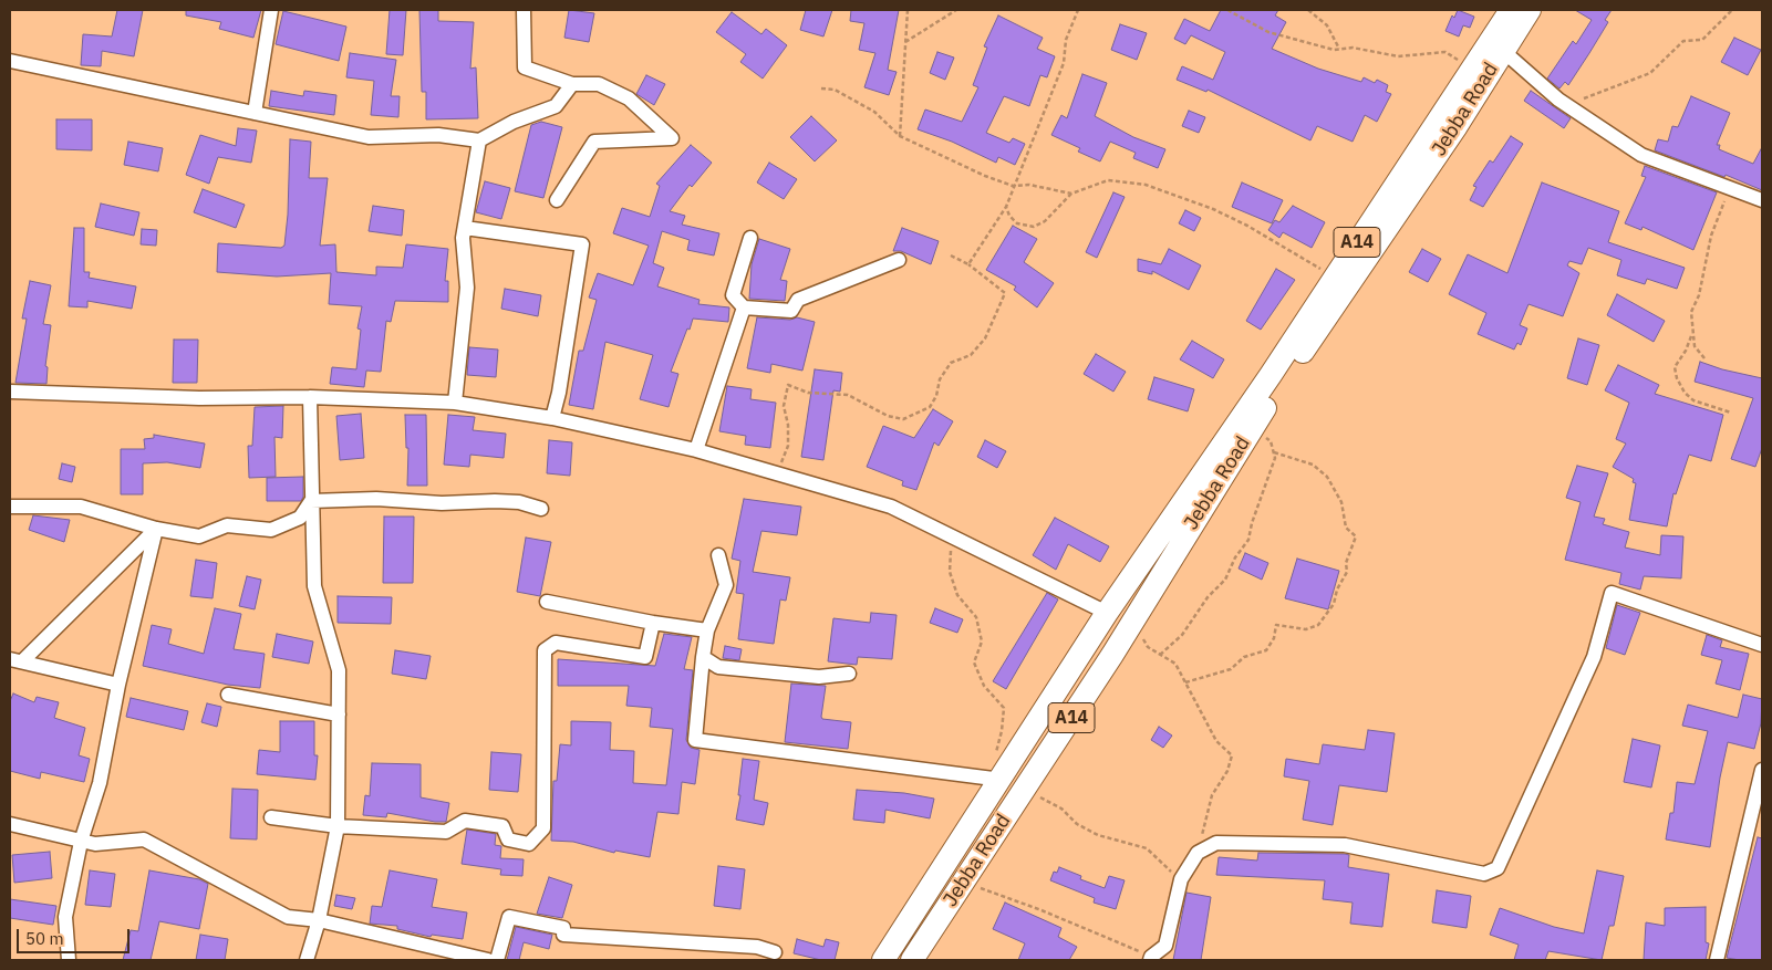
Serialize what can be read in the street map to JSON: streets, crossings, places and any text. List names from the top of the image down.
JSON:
{
  "streets": {
    "highway": ["Jebba Road", "A14"]
  },
  "scale_bar": "50 m"
}
